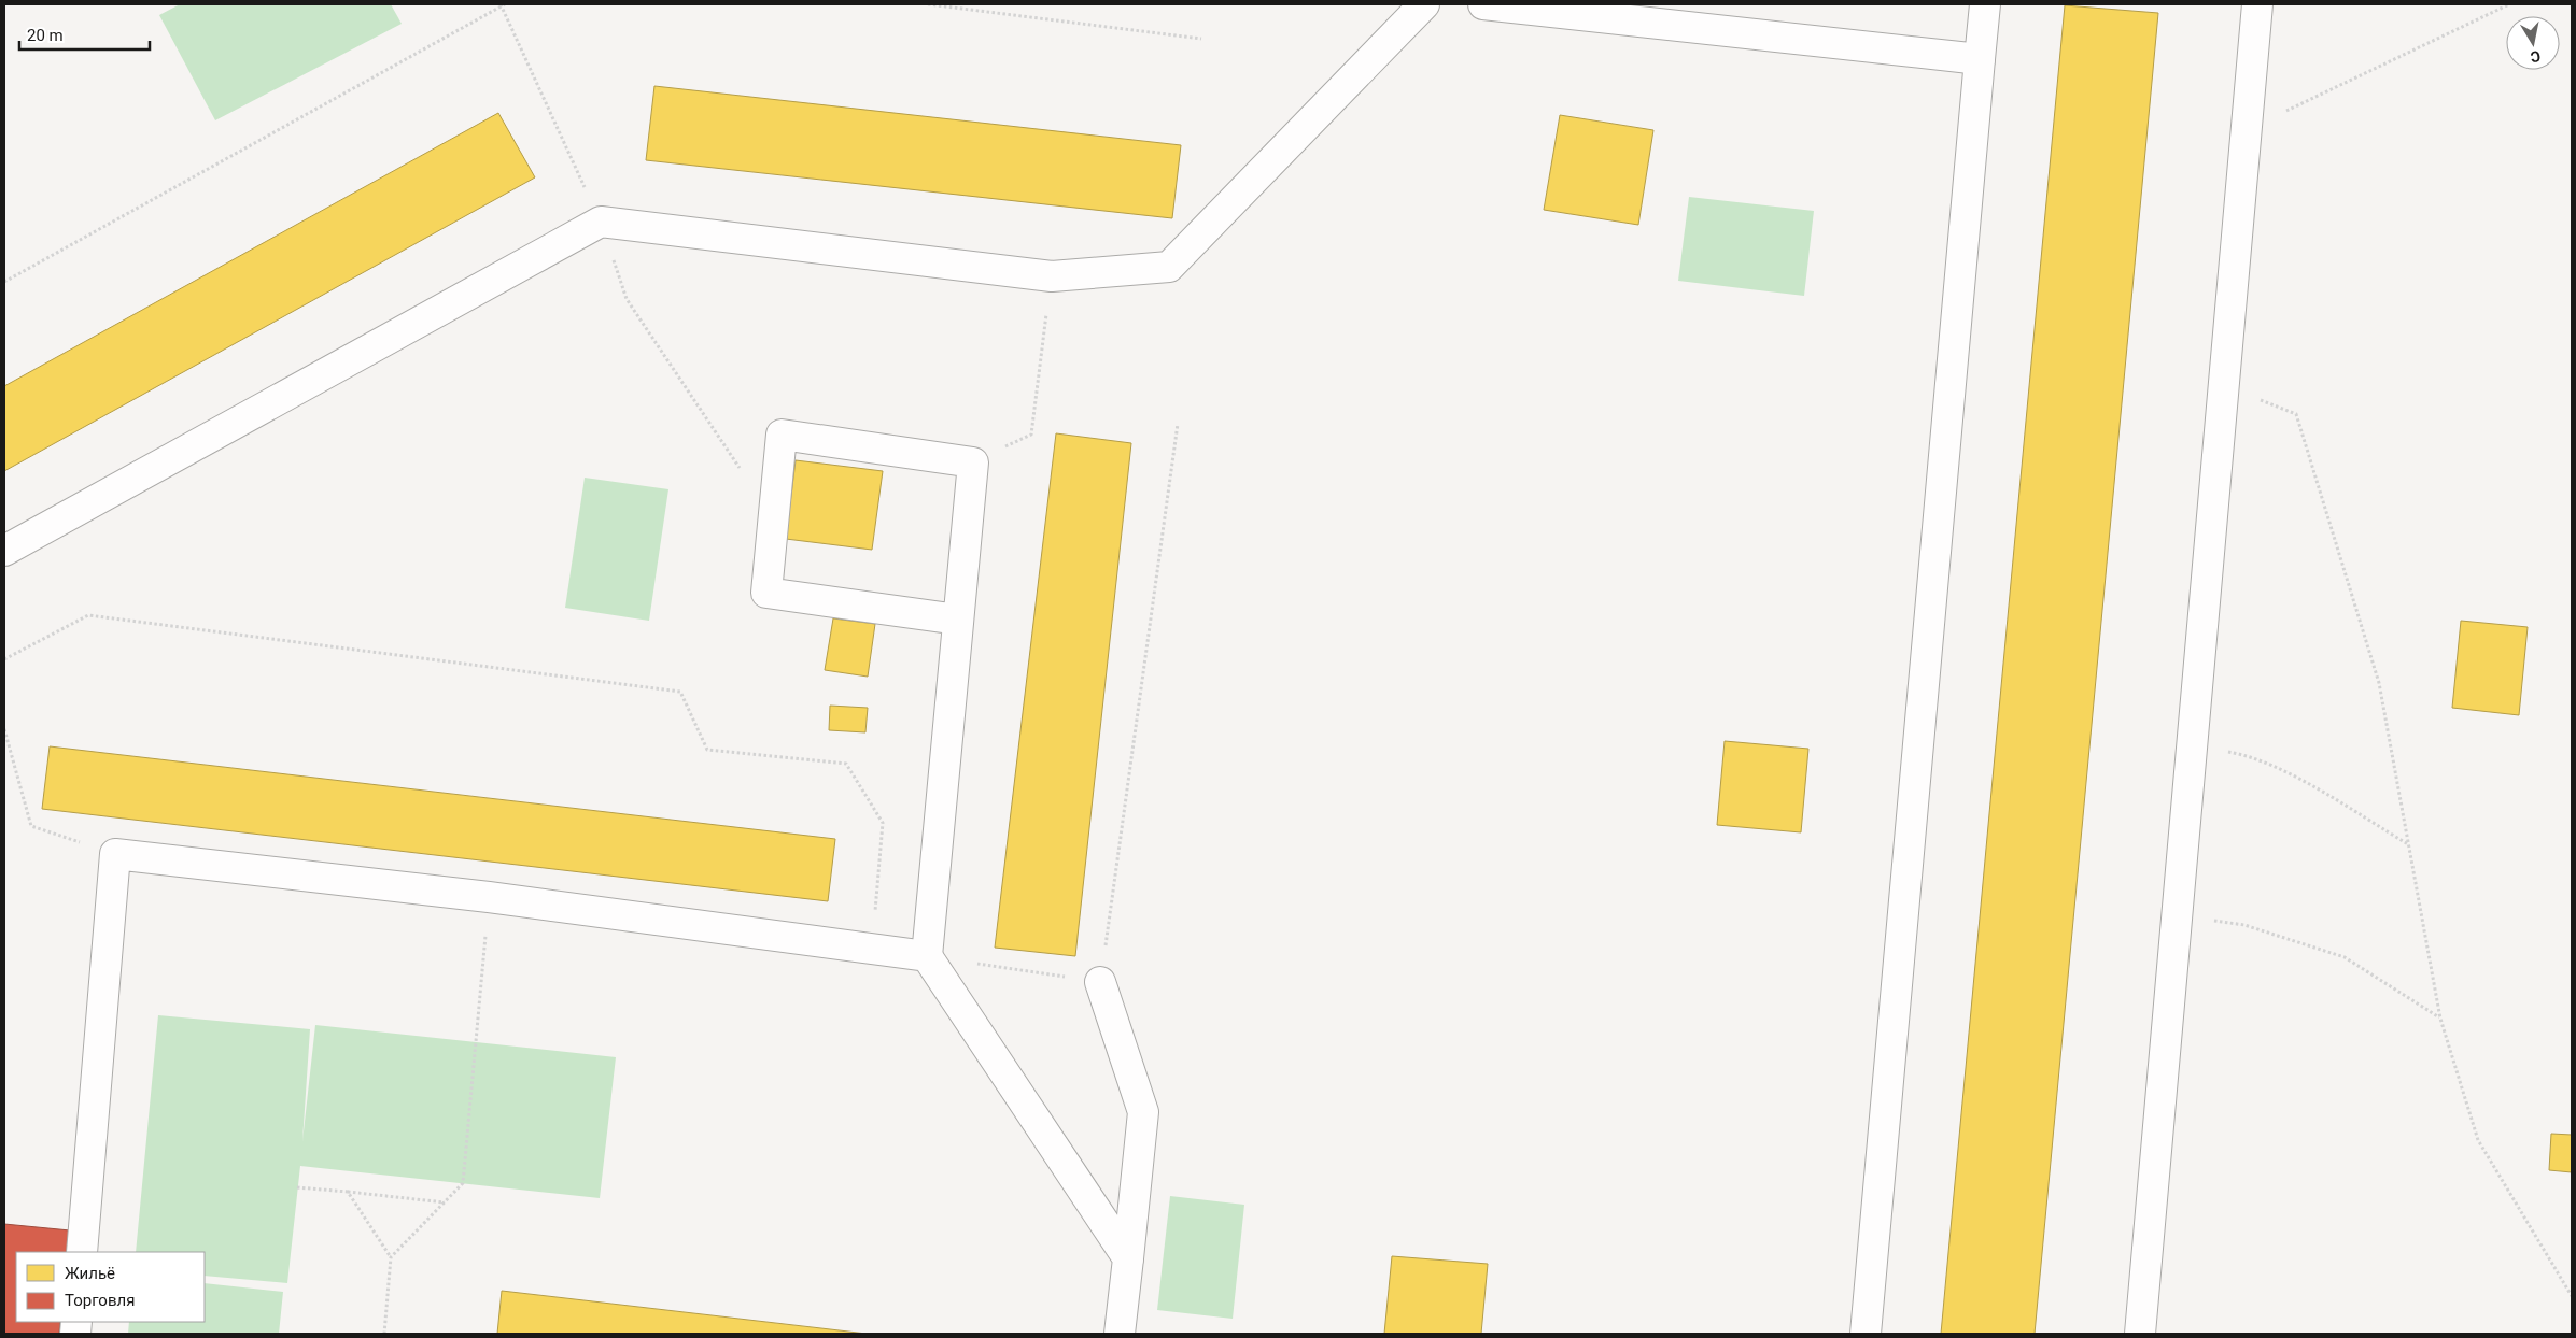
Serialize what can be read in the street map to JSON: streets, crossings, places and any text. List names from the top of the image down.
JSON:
{
  "legend": ["Жильё", "Торговля"],
  "scale_bar": "20 m",
  "north": "bottom"
}
